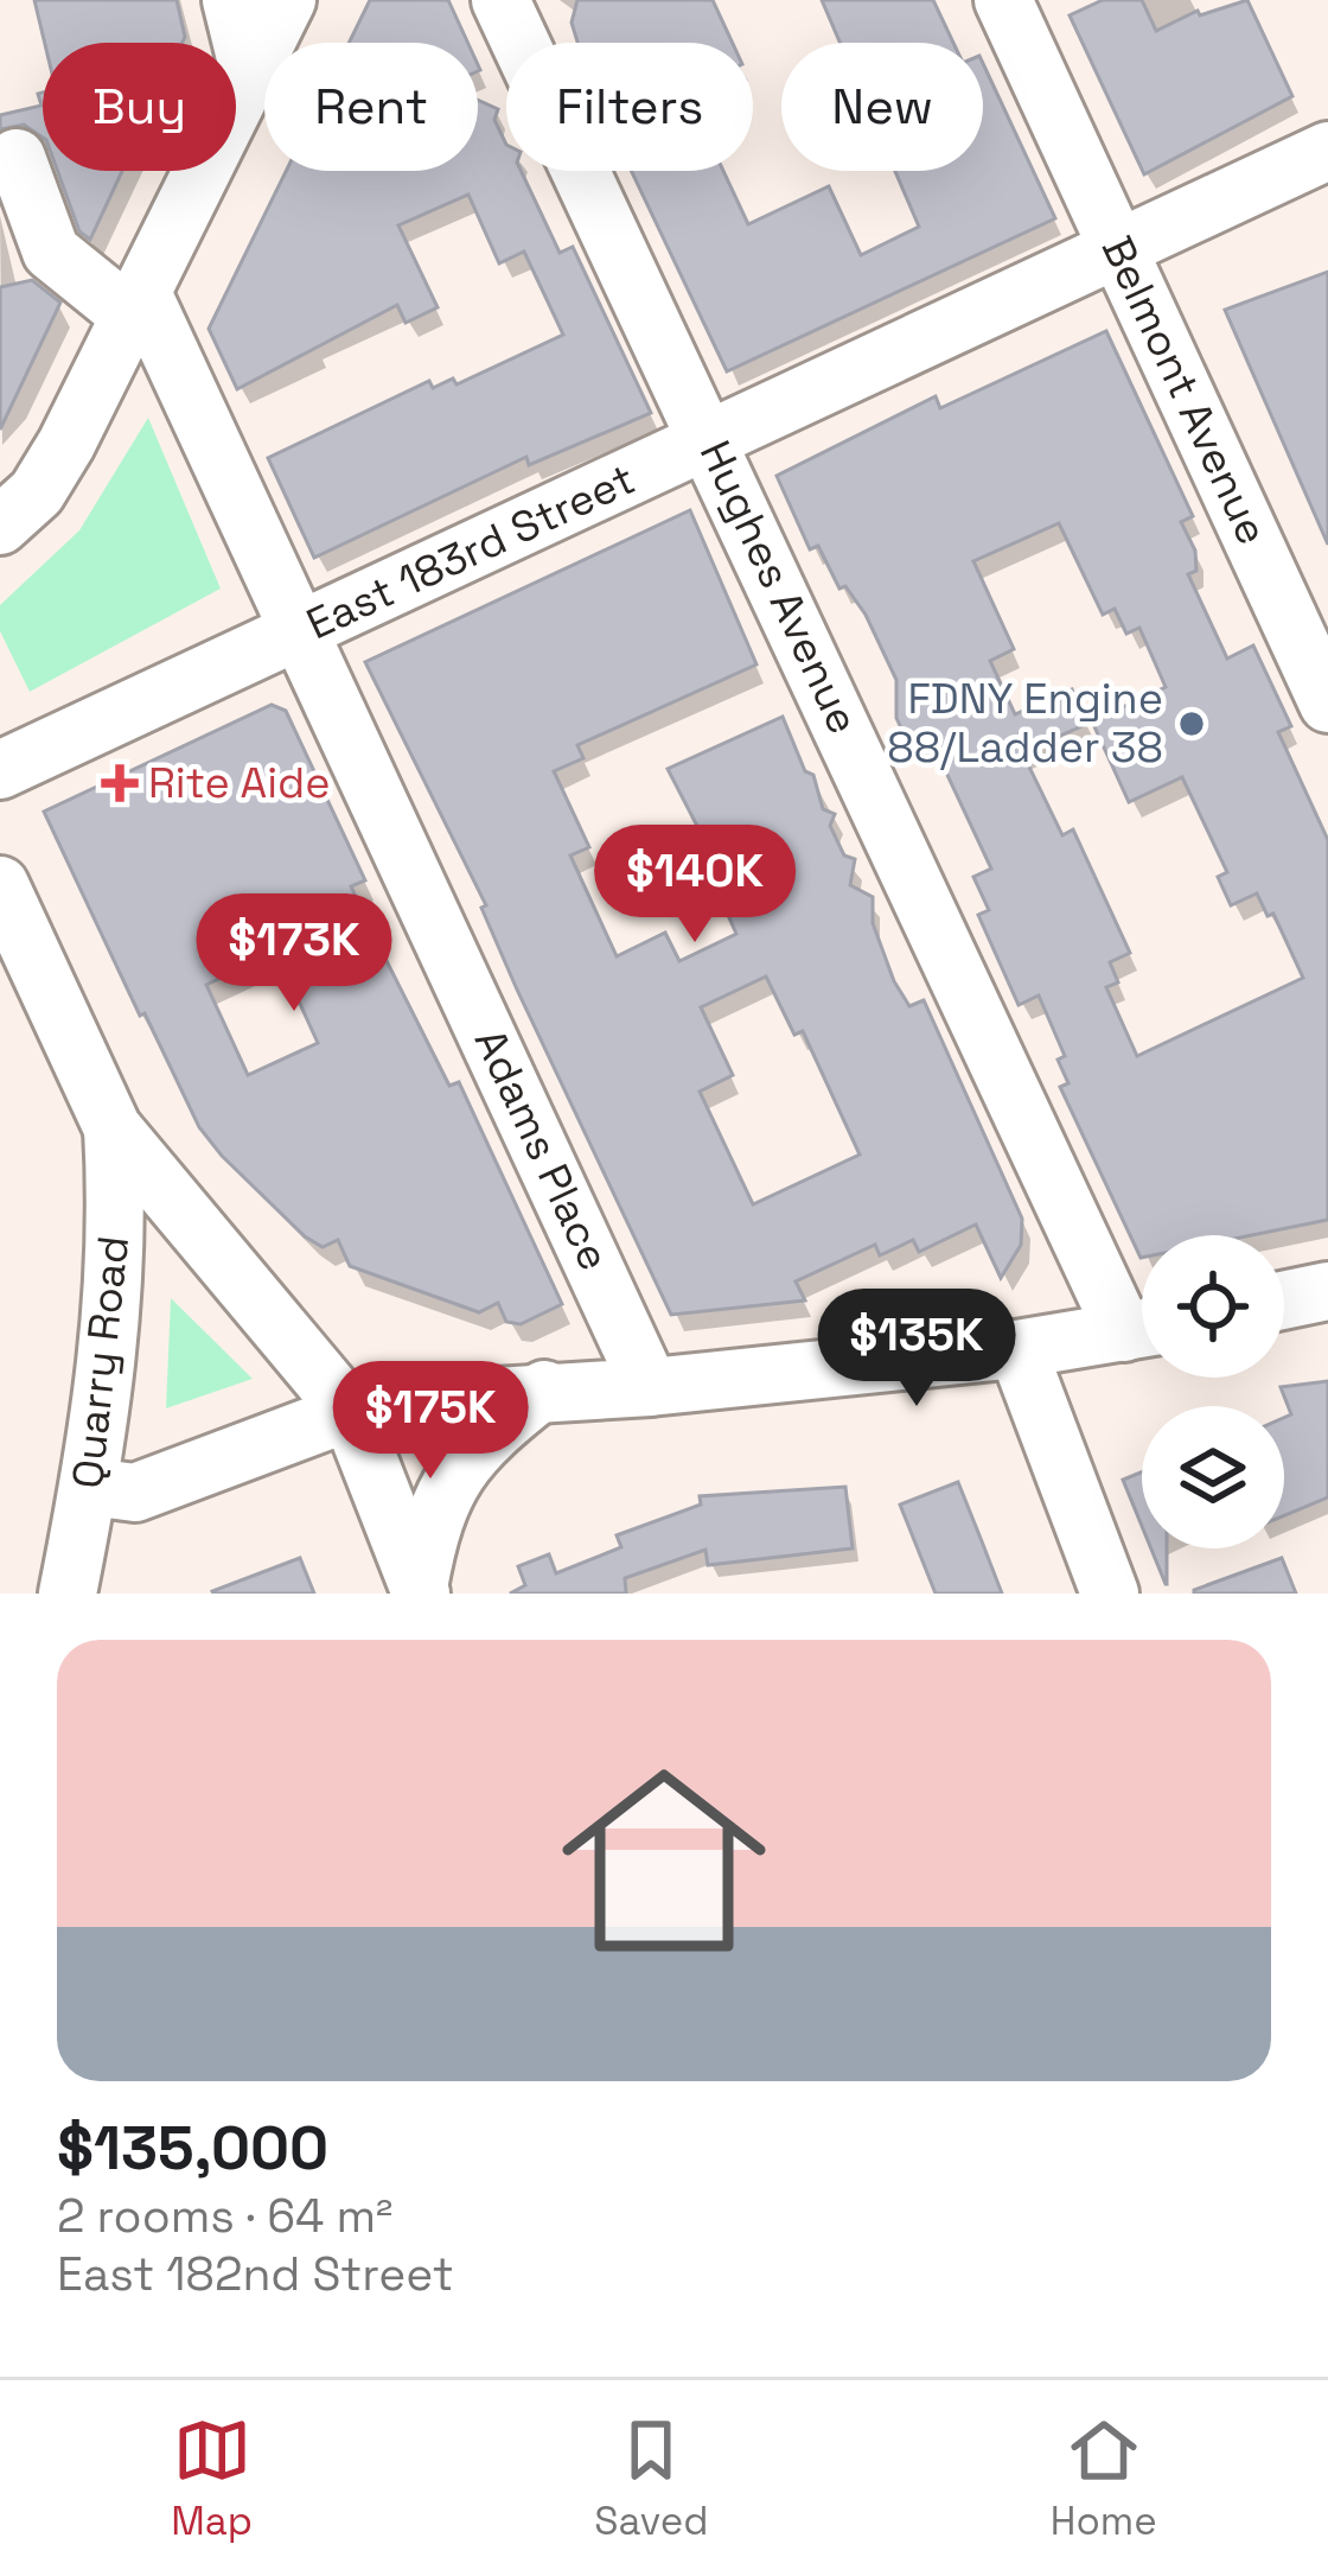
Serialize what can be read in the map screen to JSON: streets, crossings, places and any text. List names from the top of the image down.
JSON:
{
  "streets": {
    "street": [
      "Belmont Avenue",
      "East 183rd Street",
      "Hughes Avenue",
      "Adams Place",
      "Quarry Road"
    ]
  },
  "crossings": [
    ["Belmont Avenue", "East 183rd Street"],
    ["East 183rd Street", "Hughes Avenue"],
    ["East 183rd Street", "Adams Place"]
  ],
  "places": {
    "other": ["FDNY Engine 88/Ladder 38"],
    "health": ["Rite Aide"]
  },
  "page": {
    "chip": [
      "Buy",
      "Rent",
      "Filters",
      "New"
    ],
    "price": [
      "$140K",
      "$173K",
      "$135K",
      "$175K"
    ],
    "list": [
      {
        "name": "$135,000",
        "note": "2 rooms · 64 m² · East 182nd Street"
      }
    ],
    "tabs": ["Map", "Saved", "Home"]
  }
}
